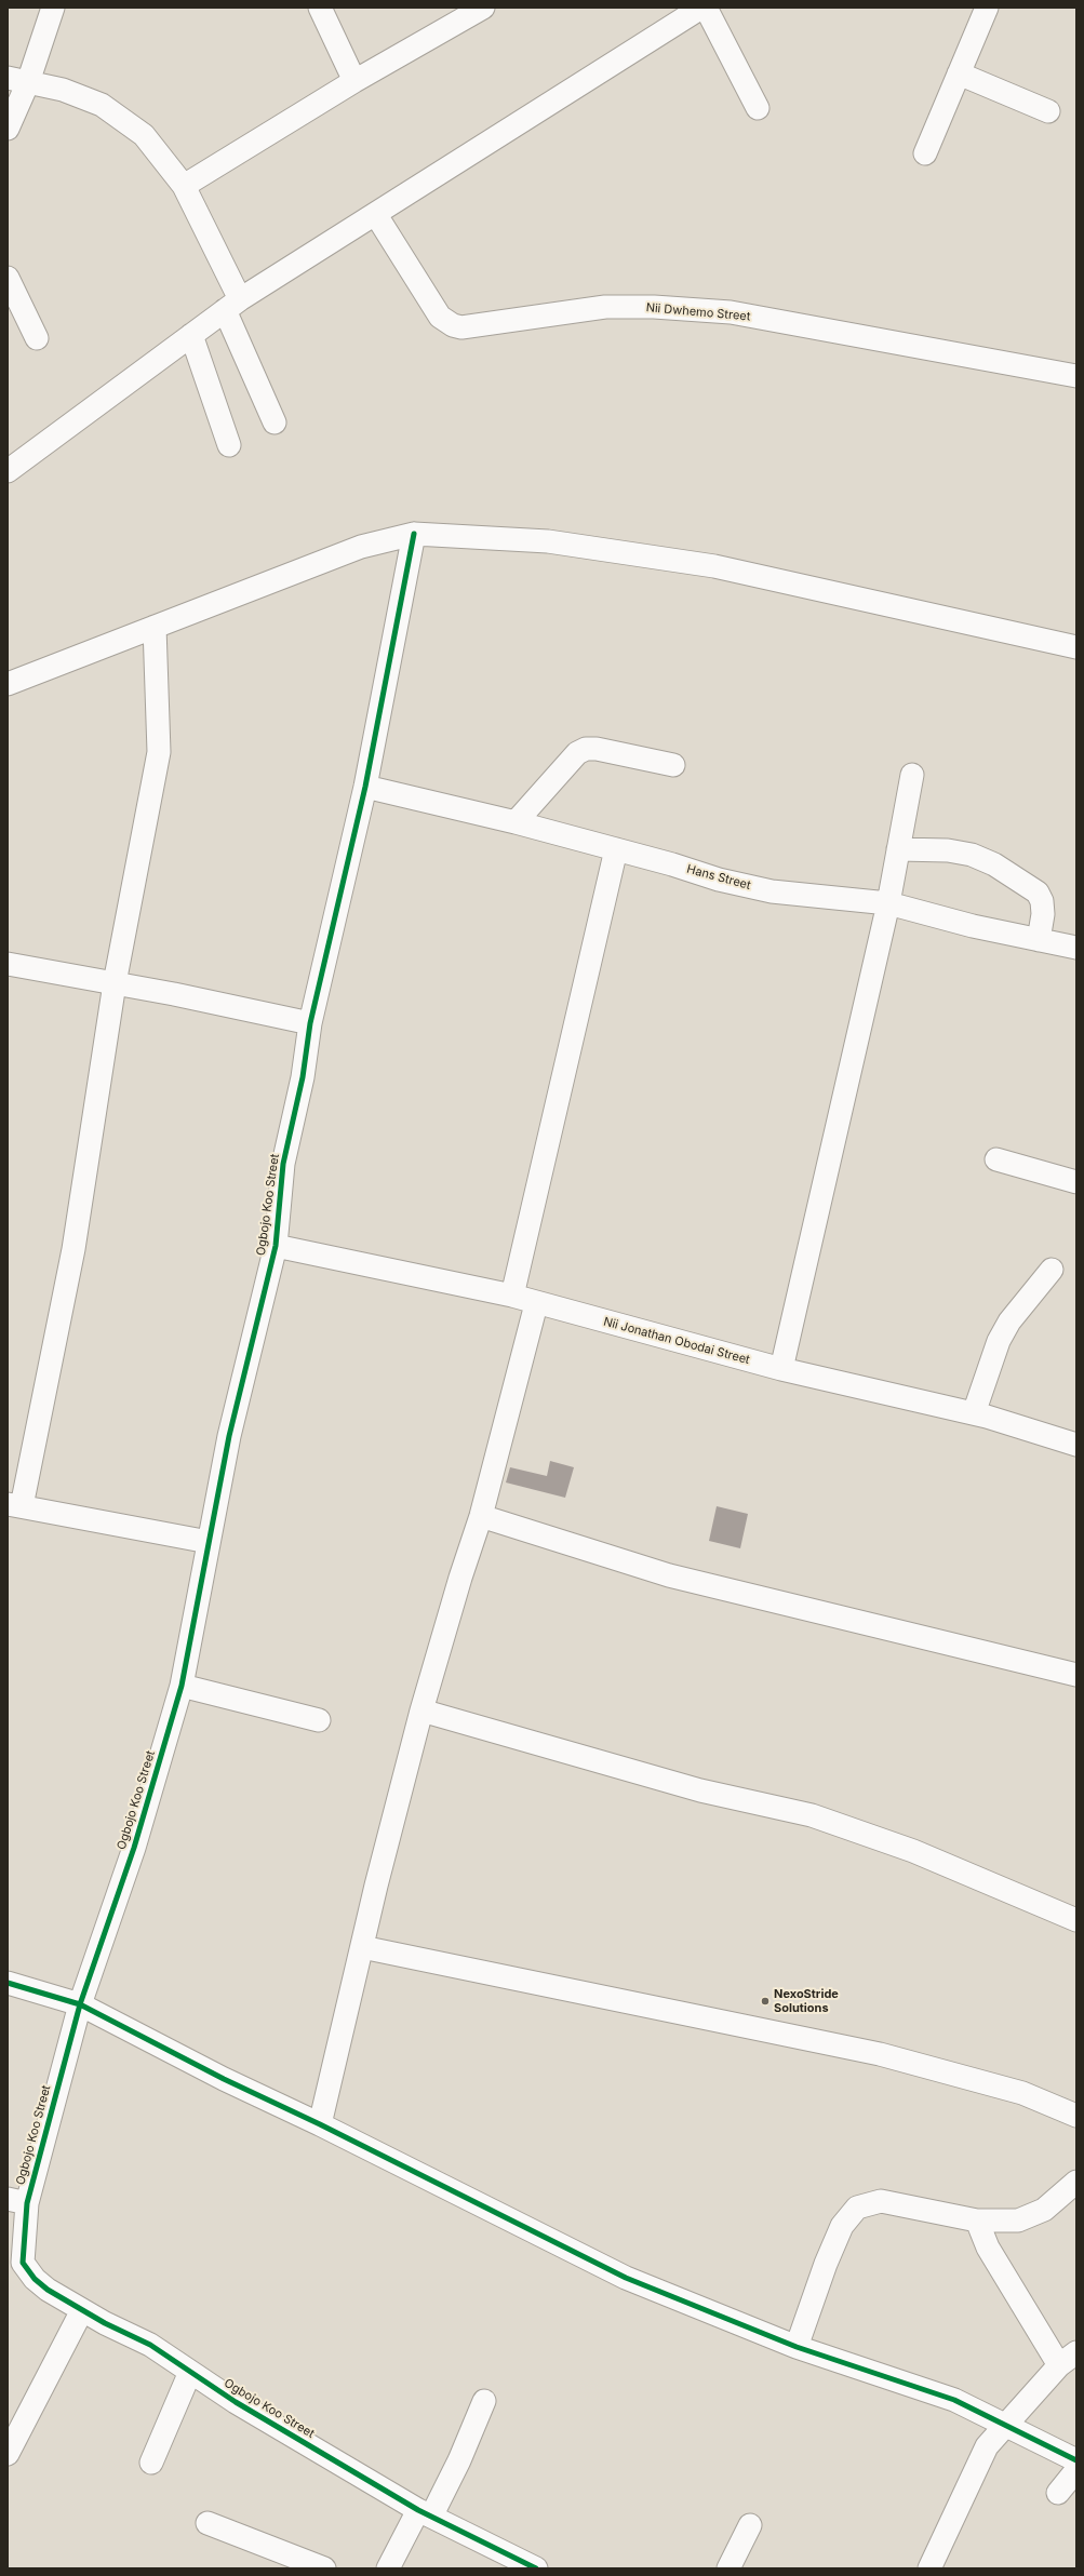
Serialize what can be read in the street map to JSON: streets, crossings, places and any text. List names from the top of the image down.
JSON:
{
  "streets": {
    "street": [
      "Nii Dwhemo Street",
      "Hans Street",
      "Ogbojo Koo Street",
      "Nii Jonathan Obodai Street"
    ]
  },
  "crossings": [
    ["Hans Street", "Ogbojo Koo Street"],
    ["Ogbojo Koo Street", "Nii Jonathan Obodai Street"]
  ],
  "places": ["NexoStride Solutions"]
}
